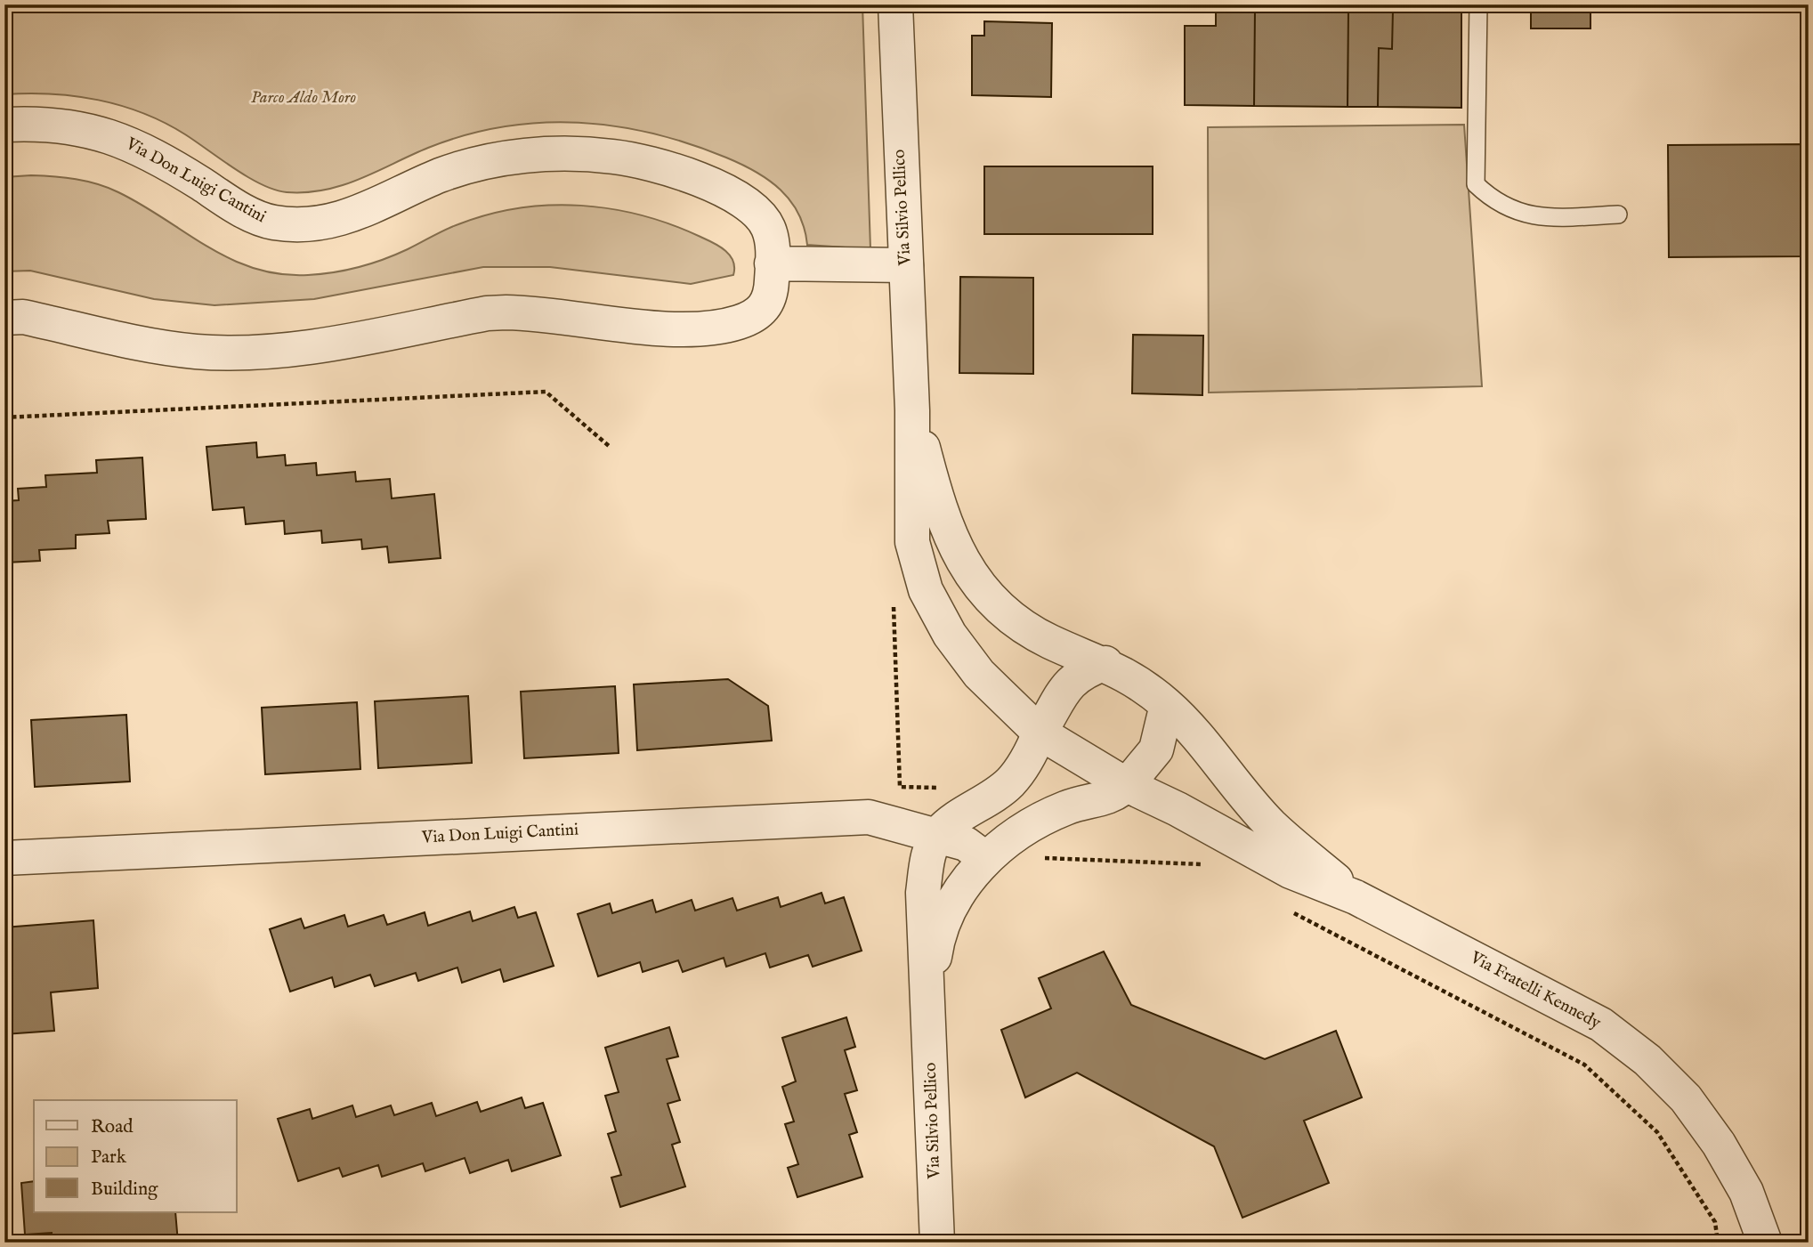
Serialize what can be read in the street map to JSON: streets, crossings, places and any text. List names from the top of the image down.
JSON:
{
  "streets": {
    "street": ["Via Don Luigi Cantini", "Via Silvio Pellico", "Via Fratelli Kennedy"]
  },
  "crossings": [
    ["Via Don Luigi Cantini", "Via Silvio Pellico"],
    ["Via Silvio Pellico", "Via Fratelli Kennedy"]
  ],
  "parks": ["Parco Aldo Moro"],
  "legend": ["Road", "Park", "Building"]
}
